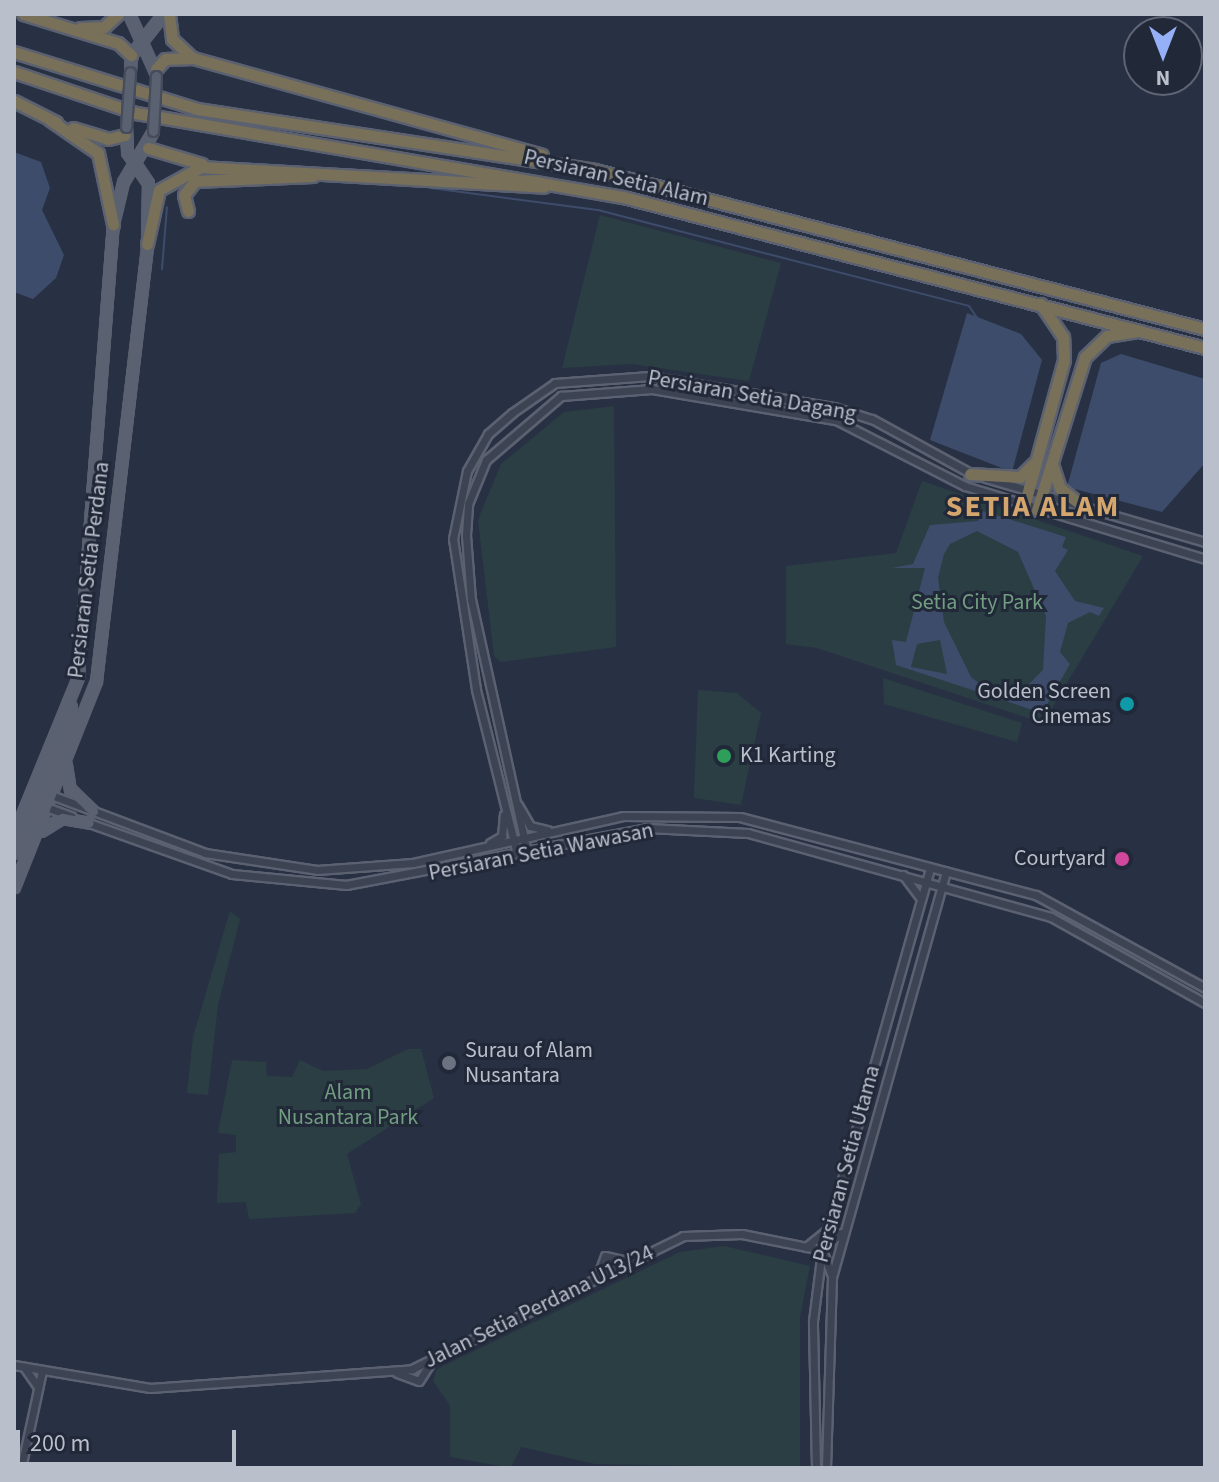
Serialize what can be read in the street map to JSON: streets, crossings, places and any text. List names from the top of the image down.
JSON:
{
  "streets": {
    "highway": ["Persiaran Setia Alam"],
    "main road": ["Persiaran Setia Perdana"],
    "street": [
      "Persiaran Setia Dagang",
      "Persiaran Setia Wawasan",
      "Persiaran Setia Utama",
      "Jalan Setia Perdana U13/24"
    ]
  },
  "crossings": [
    ["Persiaran Setia Dagang", "Persiaran Setia Wawasan"],
    ["Persiaran Setia Perdana", "Persiaran Setia Wawasan"],
    ["Persiaran Setia Wawasan", "Persiaran Setia Utama"],
    ["Persiaran Setia Utama", "Jalan Setia Perdana U13/24"]
  ],
  "districts": ["SETIA ALAM"],
  "parks": ["Setia City Park", "Alam Nusantara Park"],
  "places": [
    "Golden Screen Cinemas",
    "K1 Karting",
    "Courtyard",
    "Surau of Alam Nusantara"
  ],
  "scale_bar": "200 m",
  "north": "bottom"
}
